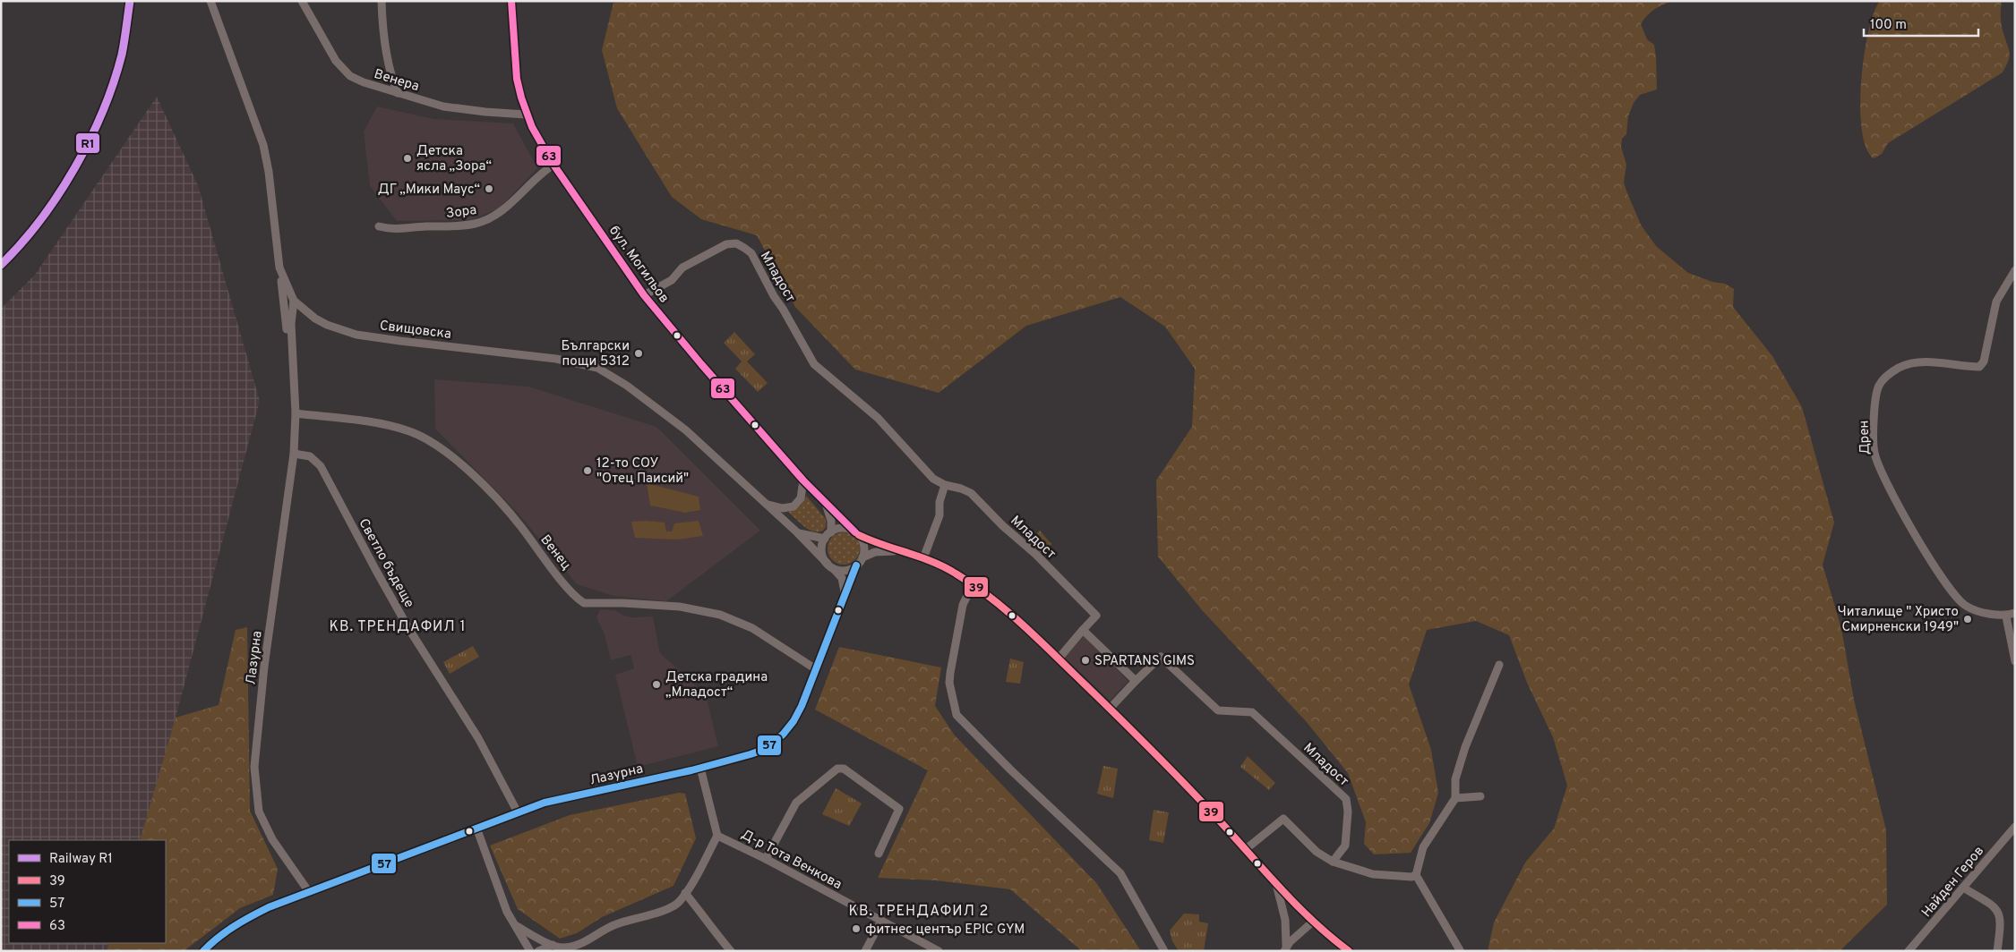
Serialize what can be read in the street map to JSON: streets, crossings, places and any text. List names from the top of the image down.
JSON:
{
  "streets": {
    "street": [
      "Венера",
      "Зора",
      "бул. Могильов",
      "Младост",
      "Свищовска",
      "Дрен",
      "Венец",
      "Светло бъдеще",
      "Лазурна",
      "Д-р Тота Венкова",
      "Найден Геров"
    ]
  },
  "crossings": [
    ["Венера", "бул. Могильов"],
    ["Зора", "бул. Могильов"],
    ["бул. Могильов", "Младост"],
    ["бул. Могильов", "Свищовска"],
    ["бул. Могильов", "Лазурна"],
    ["Свищовска", "Лазурна"],
    ["Венец", "Лазурна"],
    ["Светло бъдеще", "Лазурна"]
  ],
  "districts": ["КВ. ТРЕНДАФИЛ 1", "КВ. ТРЕНДАФИЛ 2"],
  "places": [
    "Детска ясла „Зора“",
    "ДГ „Мики Маус“",
    "Български пощи 5312",
    "12-то СОУ \"Отец Паисий\"",
    "Читалище \" Христо Смирненски 1949\"",
    "SPARTANS GIMS",
    "Детска градина „Младост“",
    "фитнес център EPIC GYM"
  ],
  "lines": [
    "rail line R1",
    "transit line 63",
    "transit line 39",
    "transit line 57"
  ],
  "legend": [
    "Railway R1",
    "39",
    "57",
    "63"
  ],
  "scale_bar": "100 m"
}
